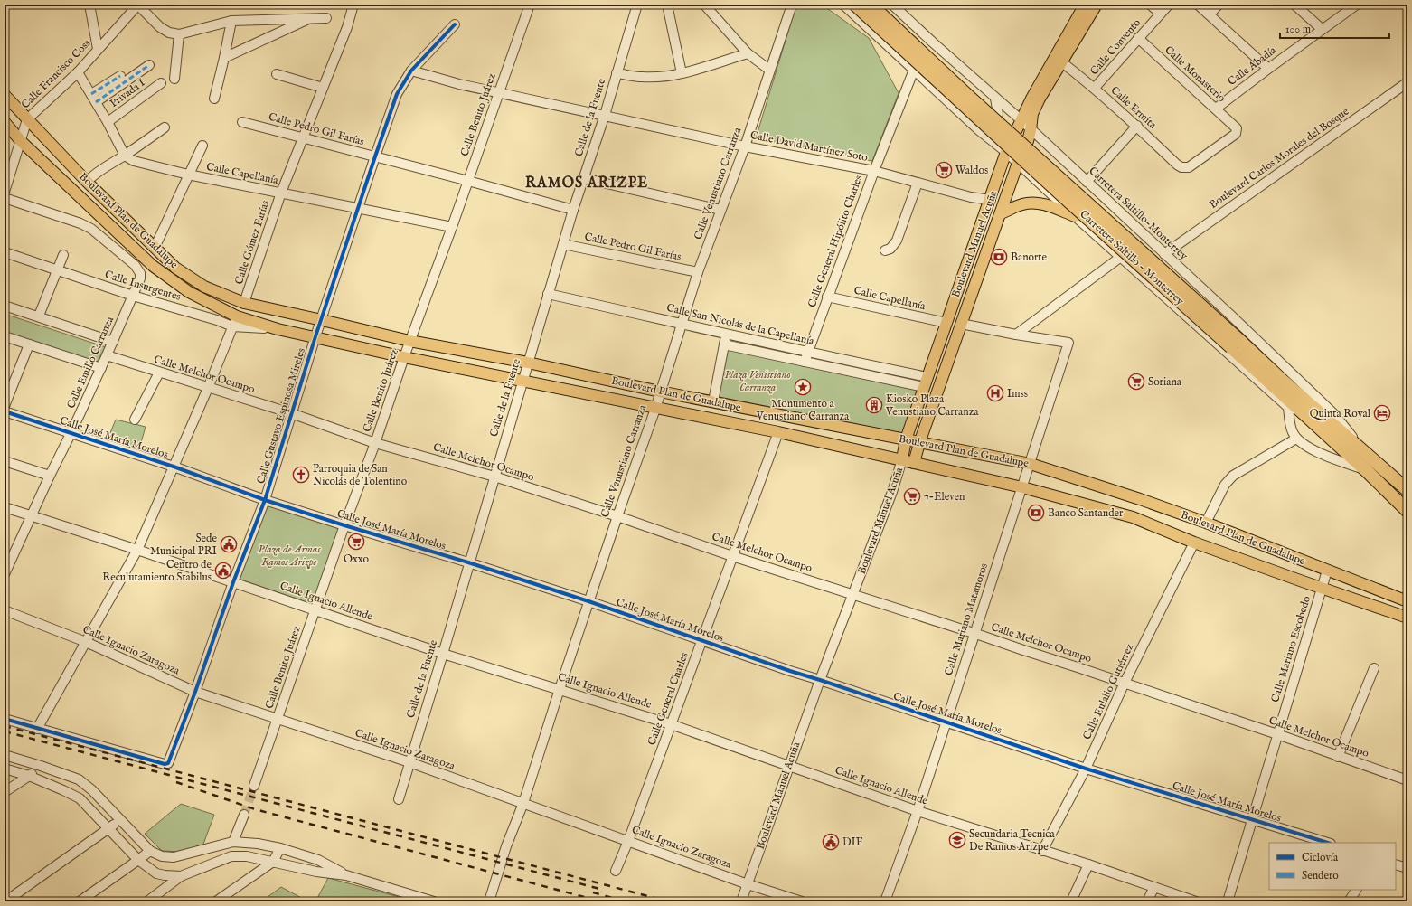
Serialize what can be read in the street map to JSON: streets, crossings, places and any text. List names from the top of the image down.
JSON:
{
  "streets": {
    "highway": ["Carretera Saltillo - Monterrey"],
    "main road": ["Boulevard Plan de Guadalupe", "Boulevard Manuel Acuña"],
    "street": [
      "Calle Convento",
      "Calle Abadía",
      "Calle Francisco Coss",
      "Calle Monasterio",
      "Privada I",
      "Calle Ermita",
      "Calle Benito Juárez",
      "Calle de la Fuente",
      "Calle Pedro Gil Farías",
      "Calle David Martínez Soto",
      "Boulevard Carlos Morales del Bosque",
      "Calle Capellanía",
      "Calle Venustiano Carranza",
      "Carretera Saltillo-Monterrey",
      "Calle General Hipólito Charles",
      "Calle Gómez Farías",
      "Calle Insurgentes",
      "Calle San Nicolás de la Capellanía",
      "Calle Emilio Carranza",
      "Calle Melchor Ocampo",
      "Calle Gustavo Espinosa Mireles",
      "Calle José María Morelos",
      "Calle Ignacio Allende",
      "Calle Mariano Matamoros",
      "Calle Mariano Escobedo",
      "Calle Ignacio Zaragoza",
      "Calle Eulalio Gutiérrez",
      "Calle General Charles"
    ]
  },
  "crossings": [
    ["Calle Convento", "Calle Monasterio"],
    ["Calle Convento", "Calle Ermita"],
    ["Calle Abadía", "Calle Monasterio"],
    ["Calle Francisco Coss", "Boulevard Plan de Guadalupe"],
    ["Calle Monasterio", "Calle Ermita"],
    ["Calle Ermita", "Boulevard Manuel Acuña"],
    ["Calle Benito Juárez", "Calle Pedro Gil Farías"],
    ["Calle Benito Juárez", "Calle David Martínez Soto"],
    ["Calle Benito Juárez", "Calle Capellanía"],
    ["Calle Benito Juárez", "Boulevard Plan de Guadalupe"],
    ["Calle Benito Juárez", "Calle Melchor Ocampo"],
    ["Calle Benito Juárez", "Calle José María Morelos"],
    ["Calle Benito Juárez", "Calle Ignacio Allende"],
    ["Calle Benito Juárez", "Calle Ignacio Zaragoza"],
    ["Calle de la Fuente", "Calle Pedro Gil Farías"],
    ["Calle de la Fuente", "Calle David Martínez Soto"],
    ["Calle de la Fuente", "Boulevard Plan de Guadalupe"],
    ["Calle de la Fuente", "Calle San Nicolás de la Capellanía"],
    ["Calle de la Fuente", "Calle Melchor Ocampo"],
    ["Calle de la Fuente", "Calle José María Morelos"],
    ["Calle de la Fuente", "Calle Ignacio Allende"],
    ["Calle de la Fuente", "Calle Ignacio Zaragoza"],
    ["Calle Pedro Gil Farías", "Calle Venustiano Carranza"],
    ["Calle Pedro Gil Farías", "Calle Gómez Farías"],
    ["Calle Pedro Gil Farías", "Calle Gustavo Espinosa Mireles"],
    ["Calle David Martínez Soto", "Calle Venustiano Carranza"],
    ["Calle David Martínez Soto", "Calle General Hipólito Charles"],
    ["Calle David Martínez Soto", "Boulevard Manuel Acuña"],
    ["Calle David Martínez Soto", "Calle Gustavo Espinosa Mireles"],
    ["Boulevard Carlos Morales del Bosque", "Carretera Saltillo-Monterrey"],
    ["Calle Capellanía", "Calle General Hipólito Charles"],
    ["Calle Capellanía", "Calle Gómez Farías"],
    ["Calle Capellanía", "Boulevard Manuel Acuña"],
    ["Calle Capellanía", "Calle Gustavo Espinosa Mireles"],
    ["Calle Venustiano Carranza", "Boulevard Plan de Guadalupe"],
    ["Calle Venustiano Carranza", "Calle San Nicolás de la Capellanía"],
    ["Calle Venustiano Carranza", "Calle Melchor Ocampo"],
    ["Calle Venustiano Carranza", "Calle José María Morelos"],
    ["Calle Venustiano Carranza", "Calle Ignacio Allende"],
    ["Calle Venustiano Carranza", "Calle Ignacio Zaragoza"],
    ["Carretera Saltillo-Monterrey", "Boulevard Manuel Acuña"],
    ["Carretera Saltillo-Monterrey", "Carretera Saltillo - Monterrey"],
    ["Boulevard Plan de Guadalupe", "Calle Gómez Farías"],
    ["Boulevard Plan de Guadalupe", "Boulevard Manuel Acuña"],
    ["Boulevard Plan de Guadalupe", "Calle Insurgentes"],
    ["Boulevard Plan de Guadalupe", "Calle Gustavo Espinosa Mireles"],
    ["Boulevard Plan de Guadalupe", "Calle Mariano Matamoros"],
    ["Boulevard Plan de Guadalupe", "Calle Mariano Escobedo"],
    ["Boulevard Plan de Guadalupe", "Calle Eulalio Gutiérrez"],
    ["Boulevard Plan de Guadalupe", "Calle General Charles"],
    ["Calle General Hipólito Charles", "Calle San Nicolás de la Capellanía"],
    ["Boulevard Manuel Acuña", "Calle San Nicolás de la Capellanía"],
    ["Boulevard Manuel Acuña", "Calle Melchor Ocampo"],
    ["Boulevard Manuel Acuña", "Calle José María Morelos"],
    ["Boulevard Manuel Acuña", "Calle Ignacio Allende"],
    ["Boulevard Manuel Acuña", "Calle Ignacio Zaragoza"],
    ["Calle Insurgentes", "Calle Emilio Carranza"],
    ["Calle Emilio Carranza", "Calle Melchor Ocampo"],
    ["Calle Emilio Carranza", "Calle José María Morelos"],
    ["Calle Emilio Carranza", "Calle Ignacio Allende"],
    ["Calle Melchor Ocampo", "Calle Gustavo Espinosa Mireles"],
    ["Calle Melchor Ocampo", "Calle Mariano Matamoros"],
    ["Calle Melchor Ocampo", "Calle Mariano Escobedo"],
    ["Calle Melchor Ocampo", "Calle Eulalio Gutiérrez"],
    ["Calle Melchor Ocampo", "Calle General Charles"],
    ["Calle Gustavo Espinosa Mireles", "Calle José María Morelos"],
    ["Calle Gustavo Espinosa Mireles", "Calle Ignacio Allende"],
    ["Calle Gustavo Espinosa Mireles", "Calle Ignacio Zaragoza"],
    ["Calle José María Morelos", "Calle Mariano Matamoros"],
    ["Calle José María Morelos", "Calle Mariano Escobedo"],
    ["Calle José María Morelos", "Calle Eulalio Gutiérrez"],
    ["Calle José María Morelos", "Calle General Charles"],
    ["Calle Ignacio Allende", "Calle Mariano Matamoros"],
    ["Calle Ignacio Allende", "Calle Eulalio Gutiérrez"],
    ["Calle Ignacio Allende", "Calle General Charles"],
    ["Calle Ignacio Zaragoza", "Calle General Charles"]
  ],
  "districts": ["RAMOS ARIZPE"],
  "parks": ["Plaza Venistiano Carranza", "Plaza de Armas Ramos Arizpe"],
  "places": {
    "supermarket": [
      "Waldos",
      "Soriana",
      "7-Eleven",
      "Oxxo"
    ],
    "bank": ["Banorte", "Banco Santander"],
    "place": ["Monumento a Venustiano Carranza"],
    "hospital": ["Imss"],
    "building": ["Kiosko Plaza Venustiano Carranza"],
    "hotel": ["Quinta Royal"],
    "church": ["Parroquia de San Nicolás de Tolentino"],
    "public building": ["Sede Municipal PRI", "Centro de Reculutamiento Stabilus", "DIF"],
    "school or university": ["Secundaria Tecnica De Ramos Arizpe"]
  },
  "legend": ["Ciclovía", "Sendero"],
  "scale_bar": "100 m"
}
